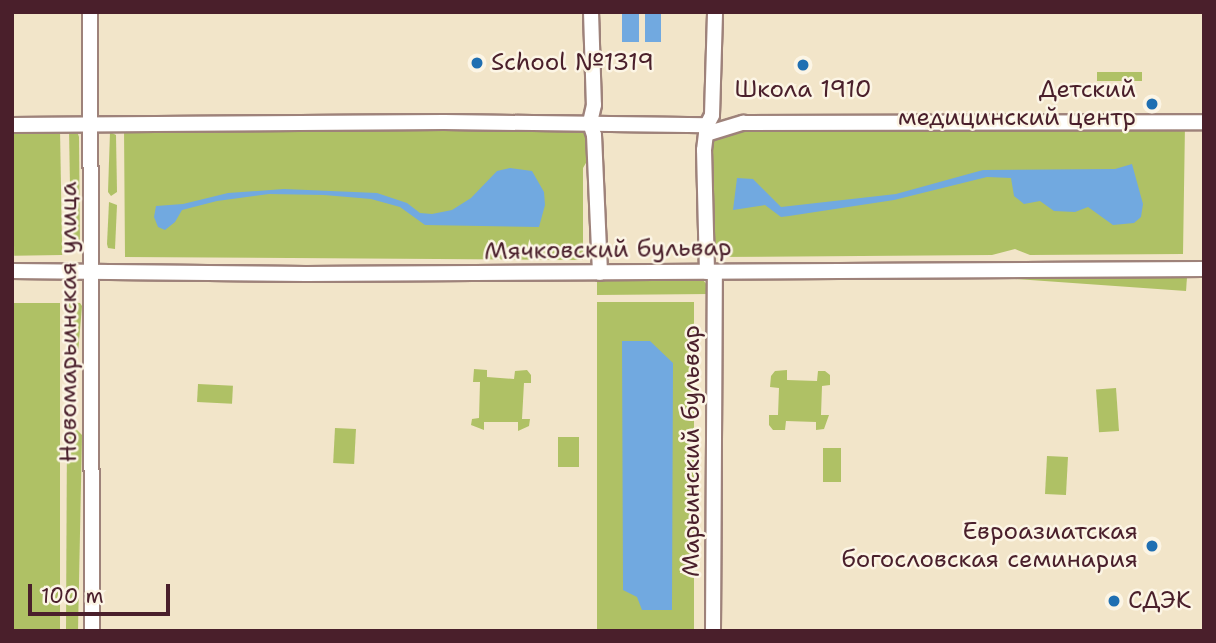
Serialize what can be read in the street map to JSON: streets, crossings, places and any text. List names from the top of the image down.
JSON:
{
  "streets": {
    "street": ["Мячковский бульвар", "Новомарьинская улица", "Марьинский бульвар"]
  },
  "crossings": [
    ["Мячковский бульвар", "Новомарьинская улица"],
    ["Мячковский бульвар", "Марьинский бульвар"]
  ],
  "places": [
    "School №1319",
    "Школа 1910",
    "Детский медицинский центр",
    "Евроазиатская богословская семинария",
    "СДЭК"
  ],
  "scale_bar": "100 m"
}
